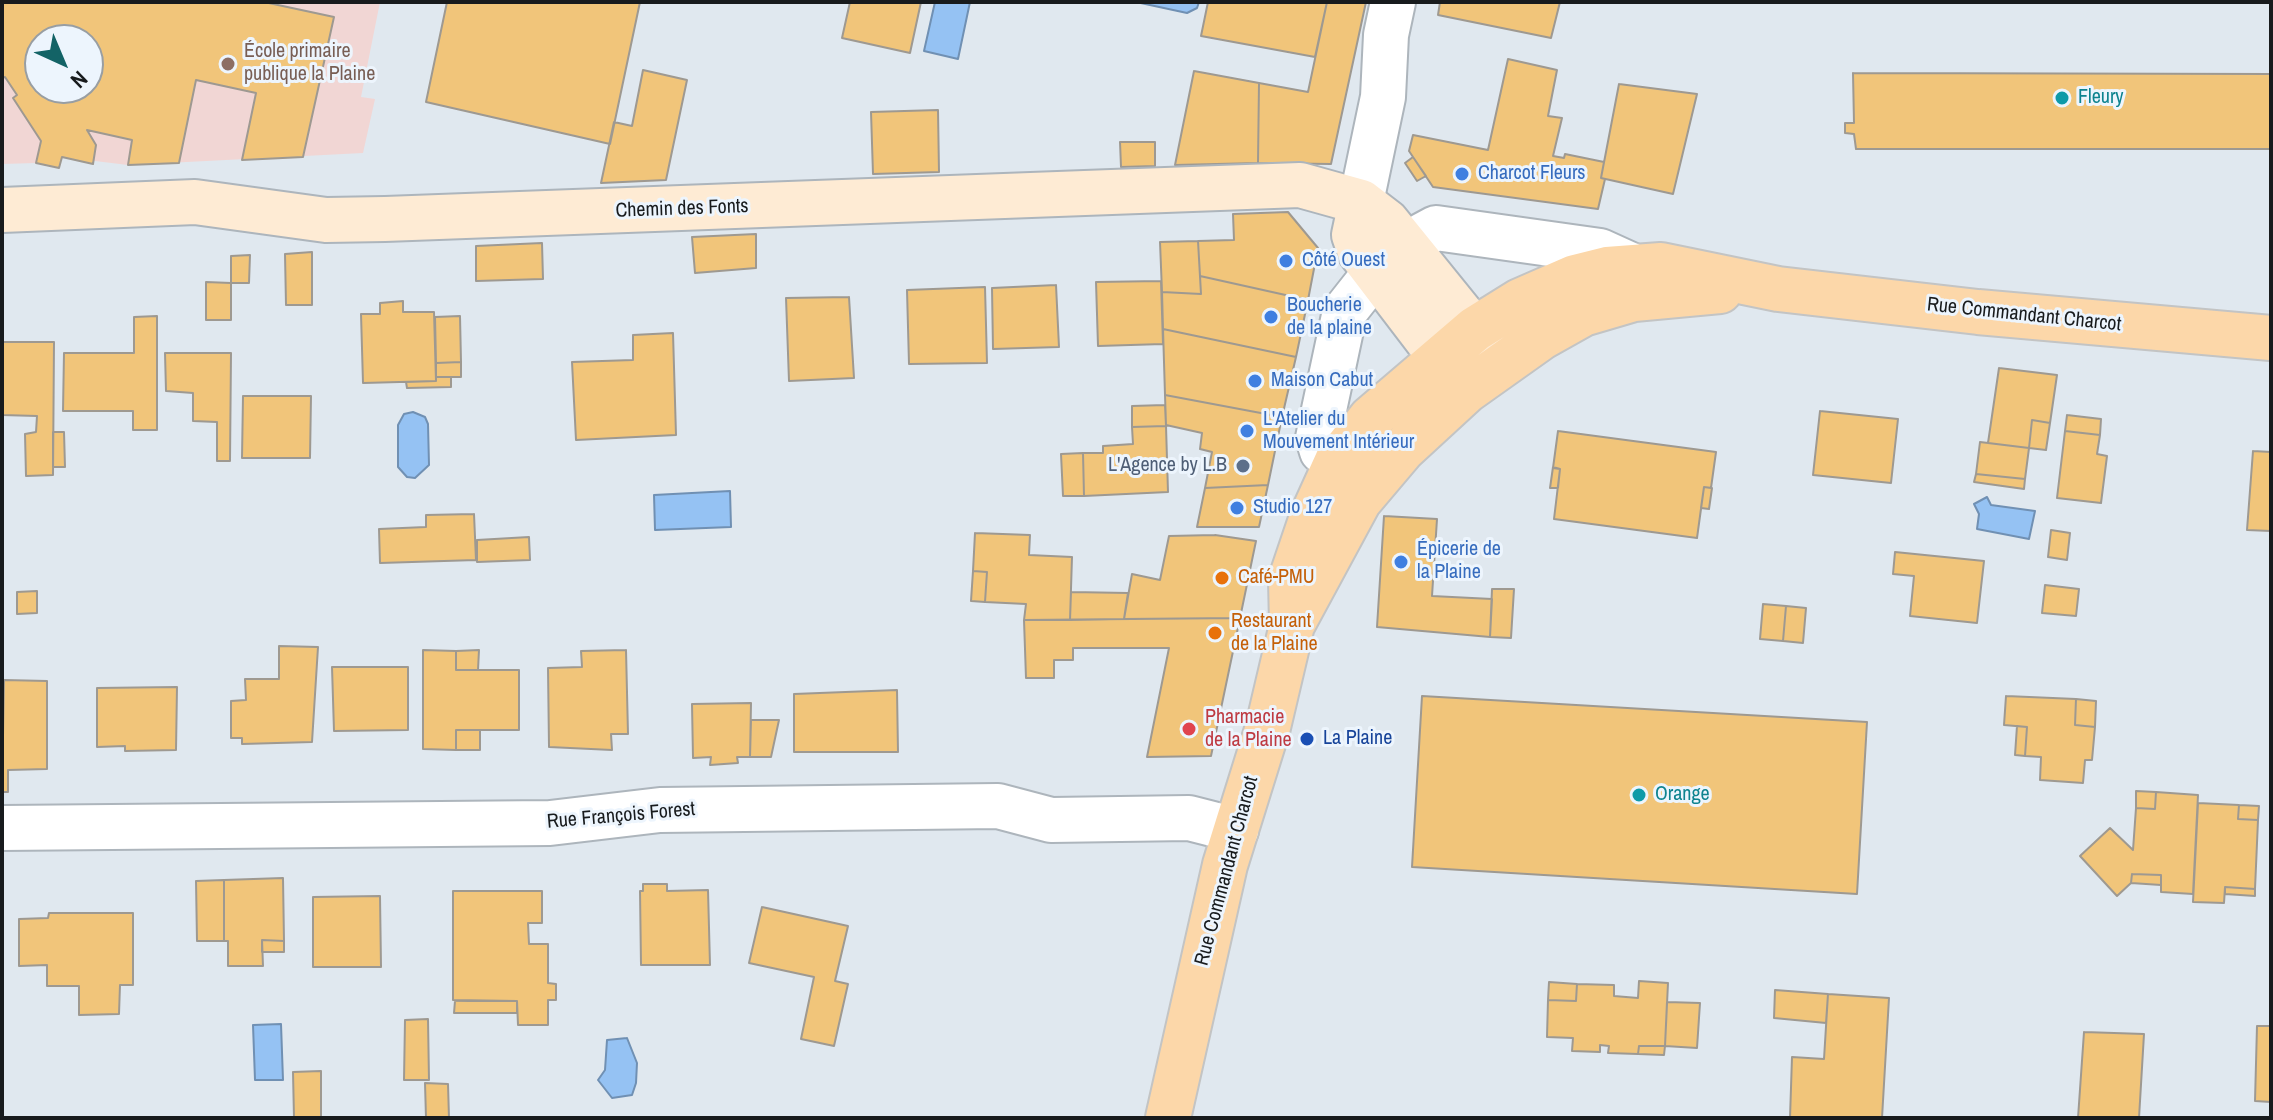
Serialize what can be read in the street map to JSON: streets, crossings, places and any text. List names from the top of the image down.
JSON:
{
  "streets": {
    "main road": ["Rue Commandant Charcot"],
    "street": ["Chemin des Fonts", "Rue François Forest"]
  },
  "crossings": [
    ["Rue Commandant Charcot", "Rue François Forest"]
  ],
  "places": [
    "École primaire publique la Plaine",
    "Fleury",
    "Charcot Fleurs",
    "Côté Ouest",
    "Boucherie de la plaine",
    "Maison Cabut",
    "L'Atelier du Mouvement Intérieur",
    "L'Agence by L.B",
    "Studio 127",
    "Épicerie de la Plaine",
    "Café-PMU",
    "Restaurant de la Plaine",
    "Pharmacie de la Plaine",
    "La Plaine",
    "Orange"
  ],
  "north": "bottom right"
}
